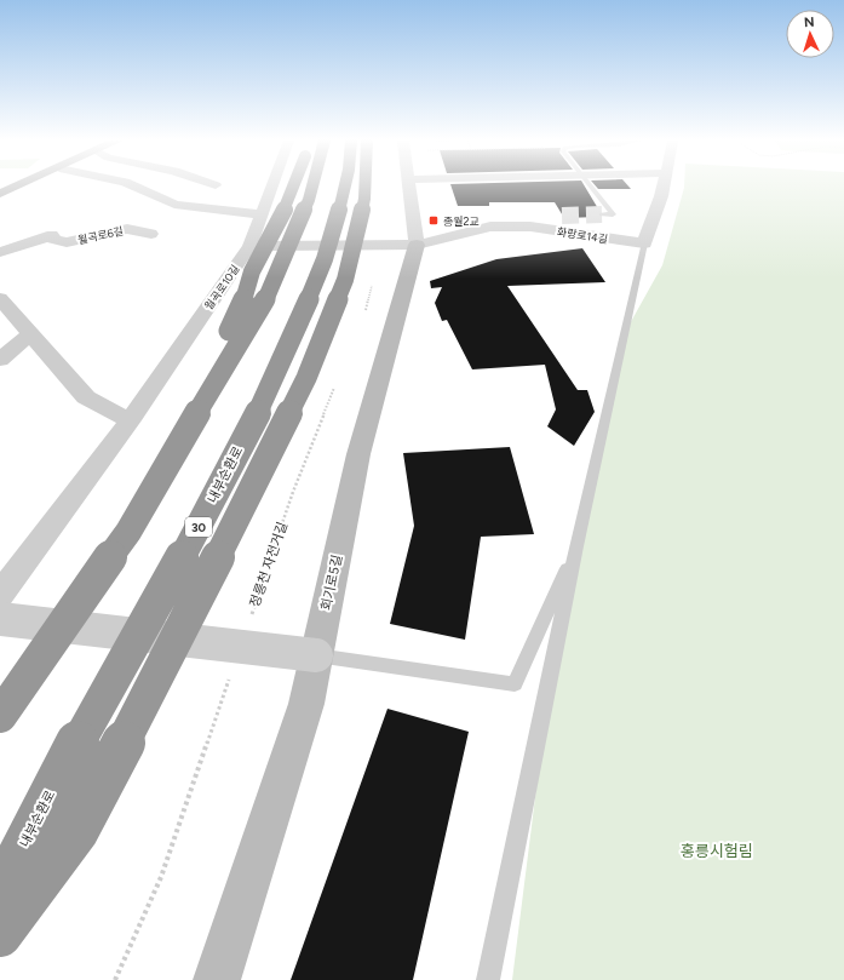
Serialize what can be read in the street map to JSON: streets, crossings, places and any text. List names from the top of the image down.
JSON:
{
  "streets": {
    "highway": ["내부순환로", "30"],
    "street": [
      "월곡로6길",
      "화랑로14길",
      "월곡로10길",
      "회기로5길"
    ],
    "path": ["정릉천 자전거길"]
  },
  "crossings": [
    ["화랑로14길", "월곡로10길"],
    ["화랑로14길", "회기로5길"]
  ],
  "parks": ["홍릉시험림"],
  "places": {
    "transit": ["종월2교"]
  },
  "north": "top"
}
